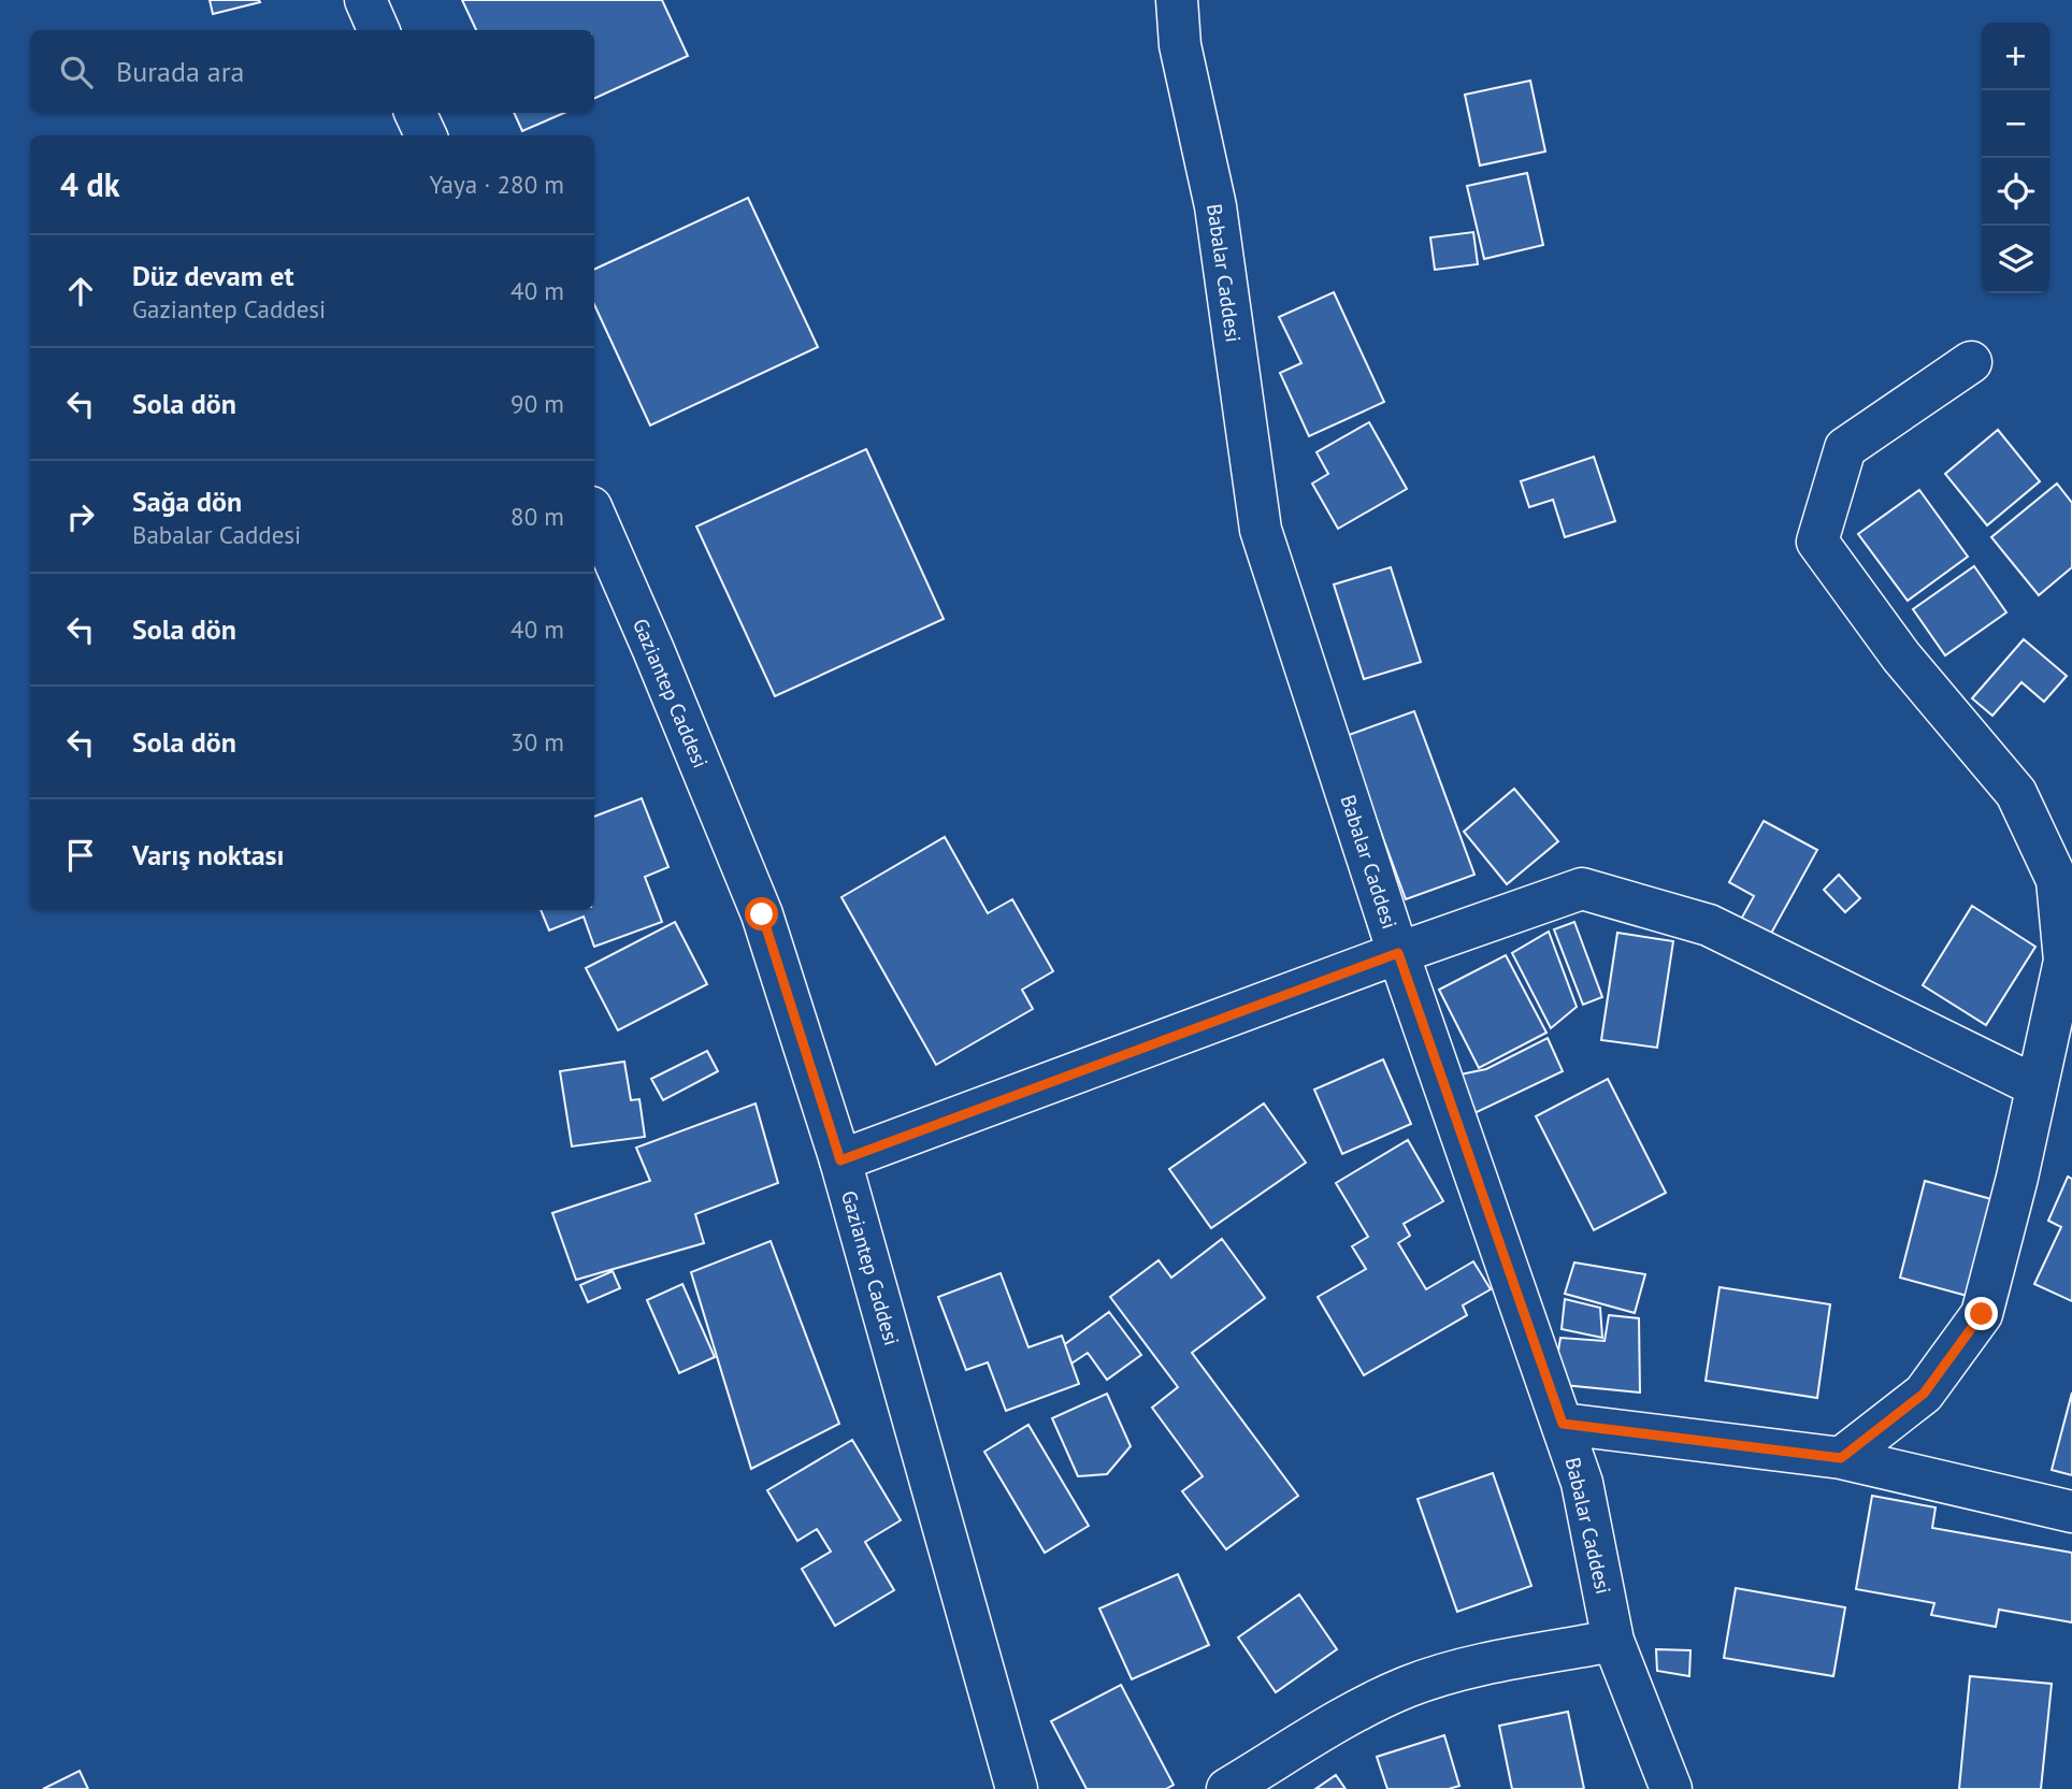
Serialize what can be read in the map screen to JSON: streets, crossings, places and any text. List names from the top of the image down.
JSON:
{
  "streets": {
    "street": ["Babalar Caddesi", "Gaziantep Caddesi"]
  },
  "page": {
    "map_buttons": ["+", "−"],
    "search": "Burada ara",
    "heading": ["4 dk", "Yaya · 280 m"],
    "list": [
      ["Düz devam et", "Gaziantep Caddesi", "40 m"],
      ["Sola dön", "90 m"],
      ["Sağa dön", "Babalar Caddesi", "80 m"],
      ["Sola dön", "40 m"],
      ["Sola dön", "30 m"],
      "Varış noktası"
    ]
  }
}
